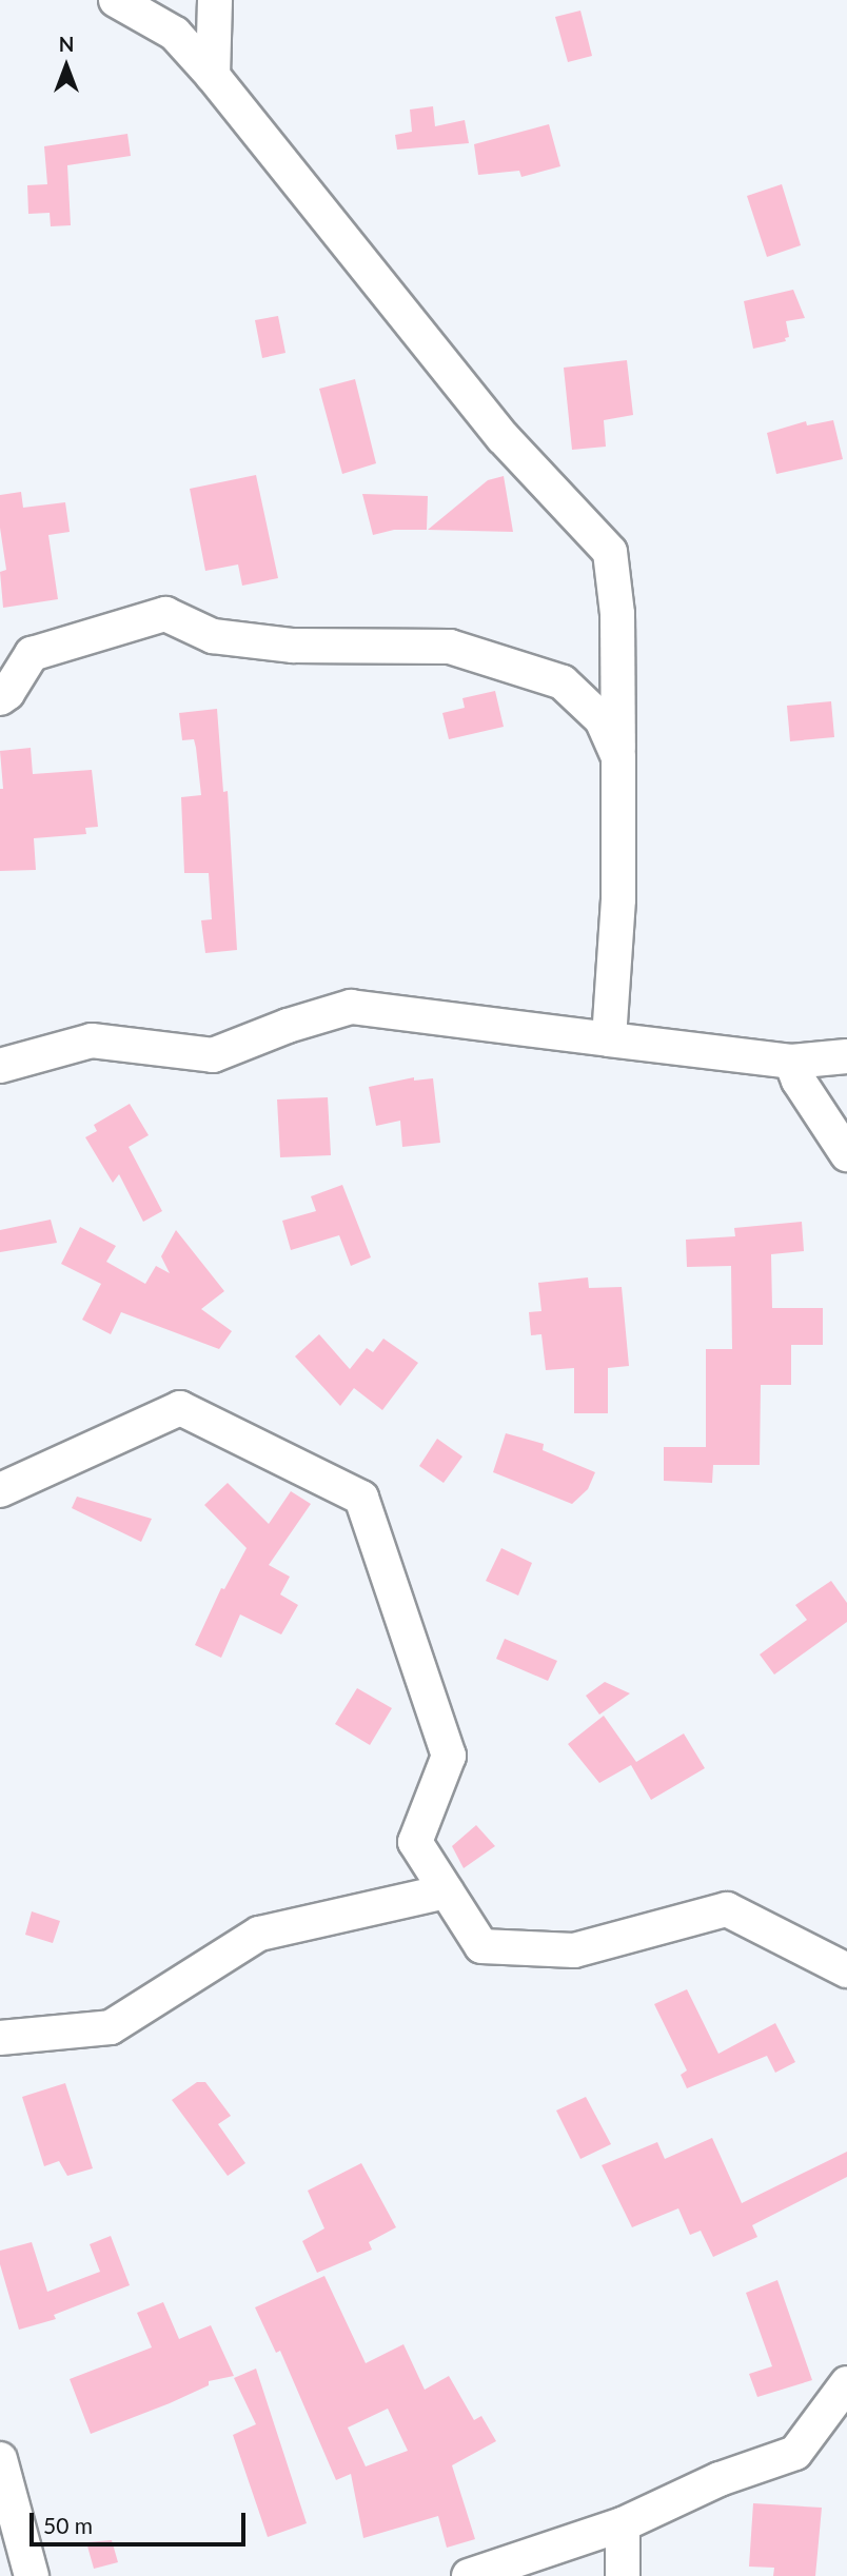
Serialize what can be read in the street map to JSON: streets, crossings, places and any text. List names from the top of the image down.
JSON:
{
  "scale_bar": "50 m",
  "north": "top"
}
